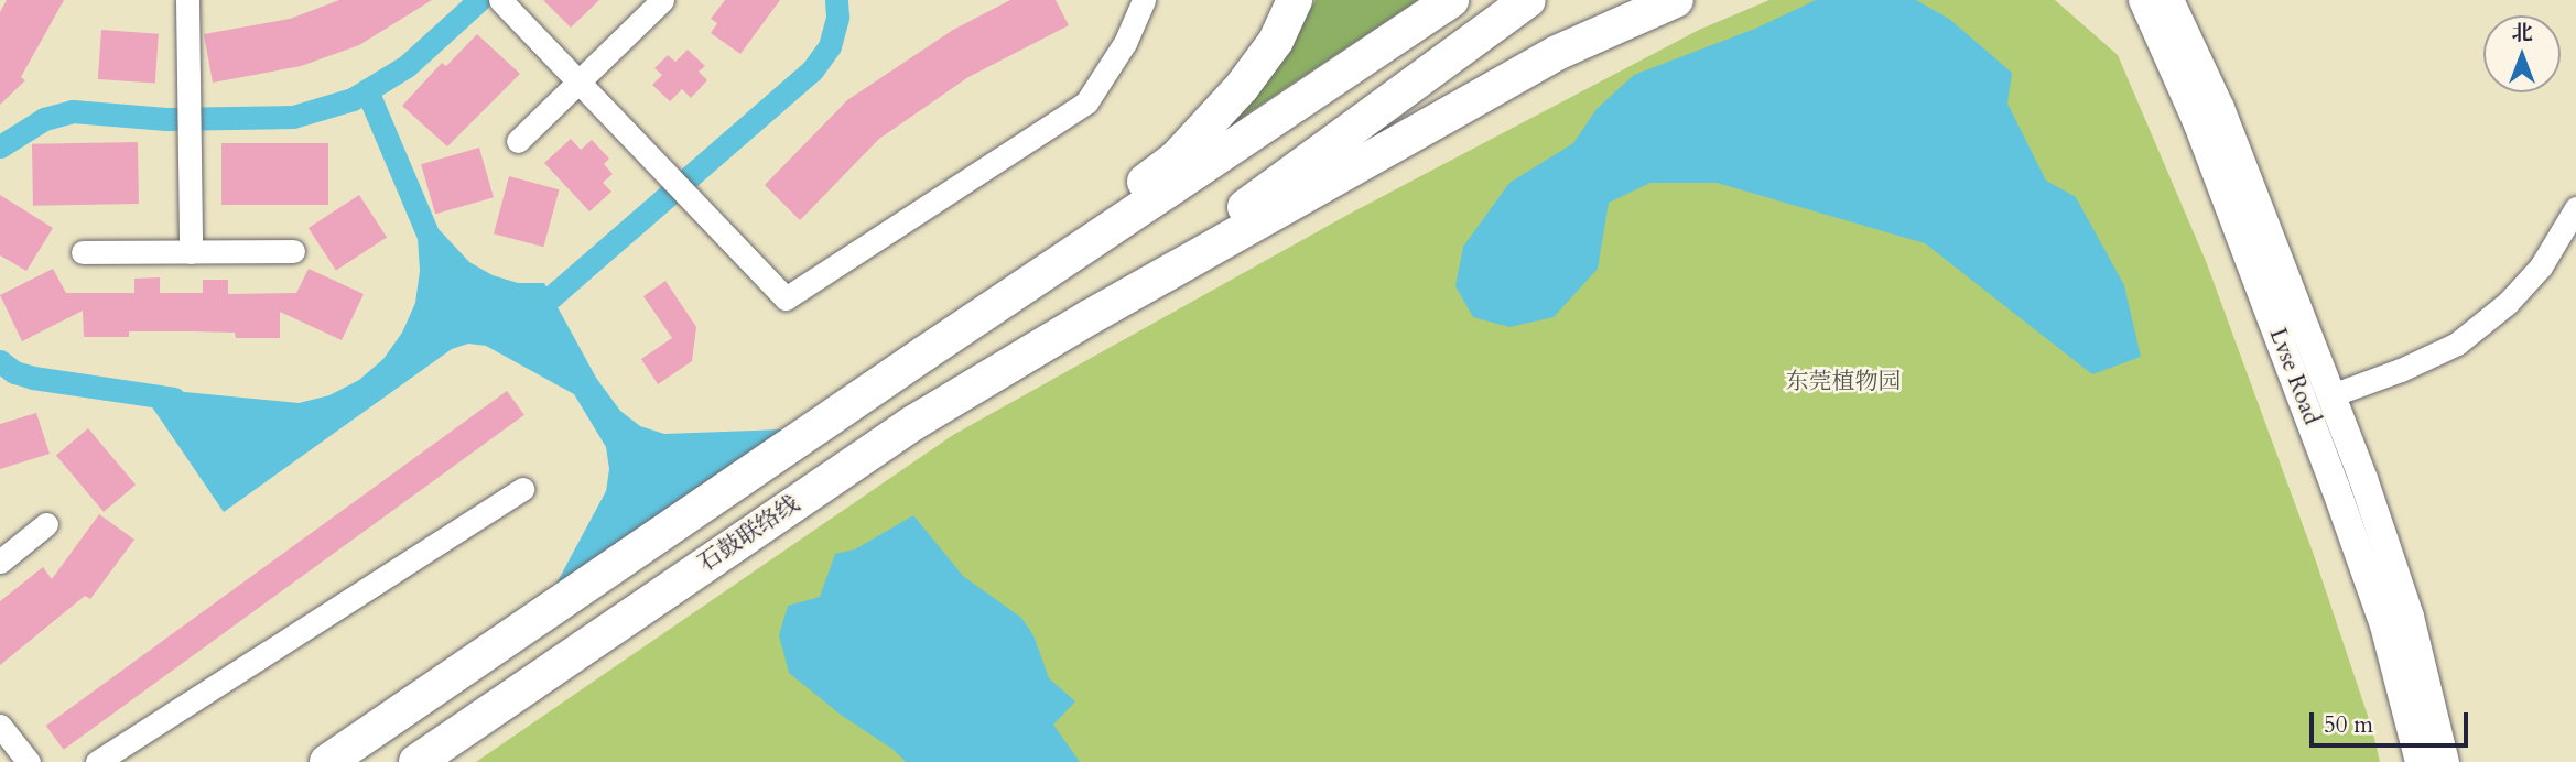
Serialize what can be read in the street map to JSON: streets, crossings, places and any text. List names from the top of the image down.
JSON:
{
  "streets": {
    "highway": ["石鼓联络线"],
    "main road": ["Lvse Road"]
  },
  "parks": ["东莞植物园"],
  "scale_bar": "50 m",
  "north": "top"
}
